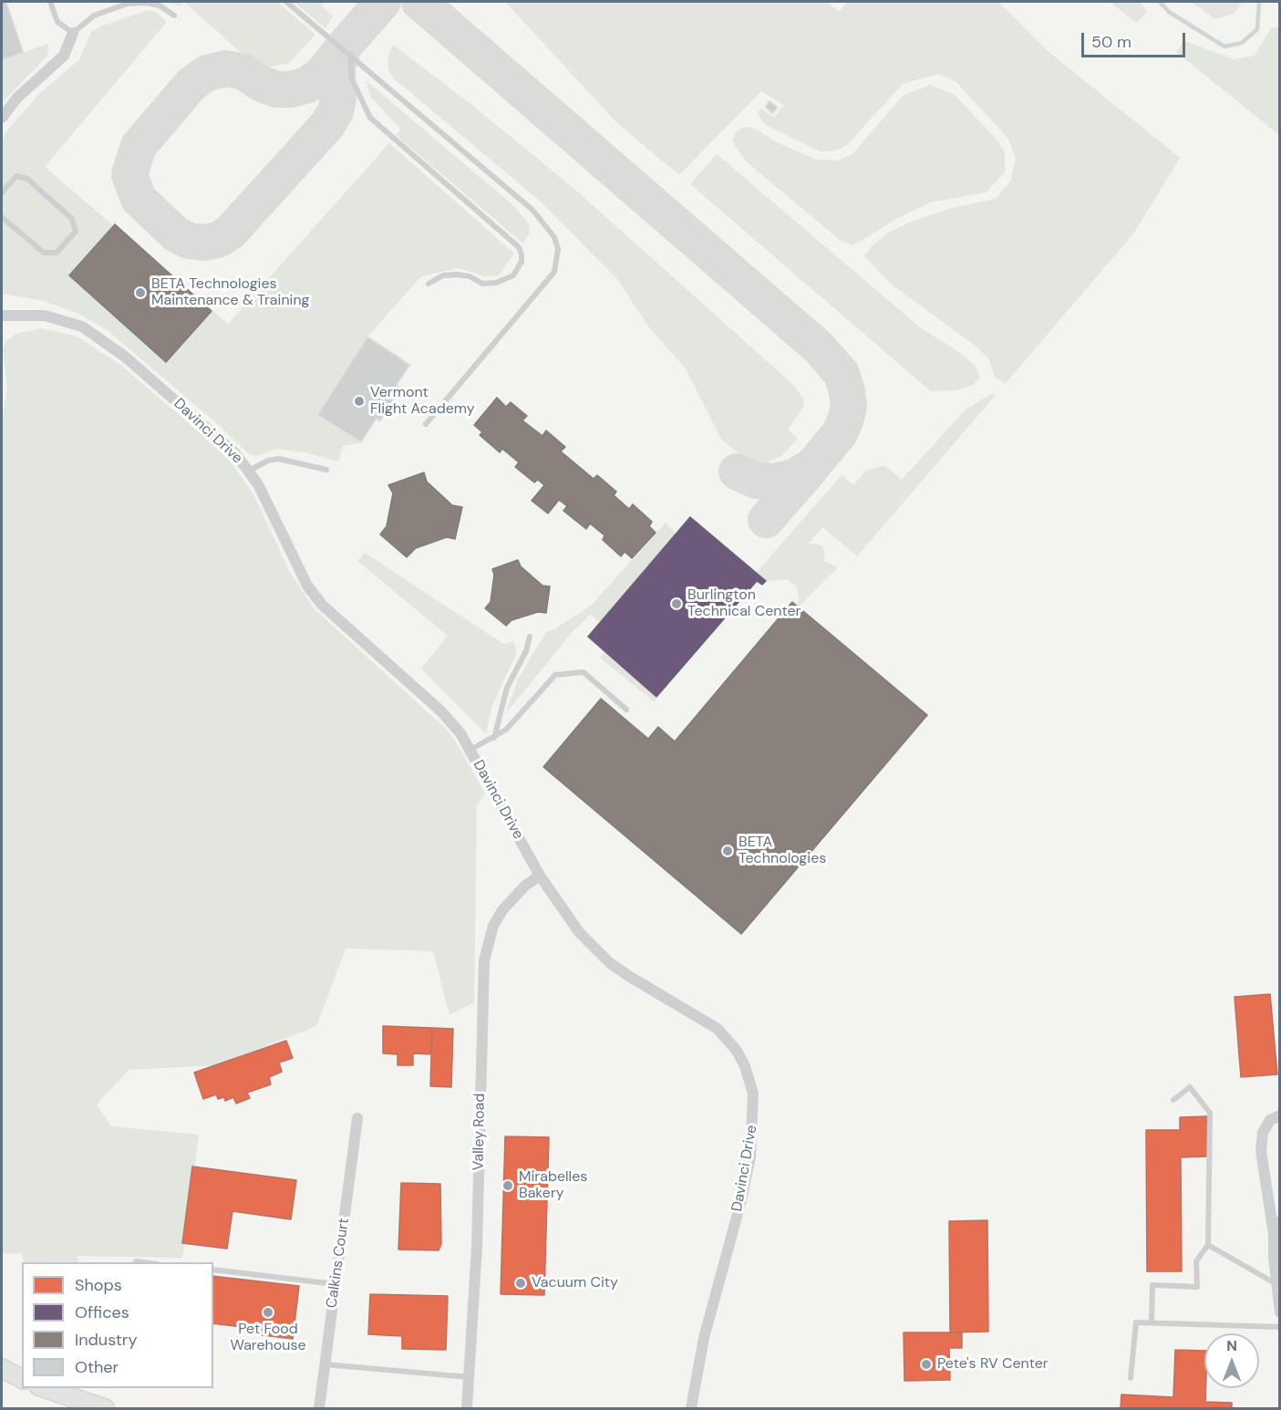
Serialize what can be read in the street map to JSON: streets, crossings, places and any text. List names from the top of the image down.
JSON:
{
  "streets": {
    "street": ["Davinci Drive", "Valley Road", "Calkins Court"]
  },
  "crossings": [
    ["Davinci Drive", "Valley Road"]
  ],
  "places": [
    "BETA Technologies Maintenance & Training",
    "Vermont Flight Academy",
    "Burlington Technical Center",
    "BETA Technologies",
    "Mirabelles Bakery",
    "Vacuum City",
    "Pet Food Warehouse",
    "Pete's RV Center"
  ],
  "legend": [
    "Shops",
    "Offices",
    "Industry",
    "Other"
  ],
  "scale_bar": "50 m",
  "north": "top"
}
